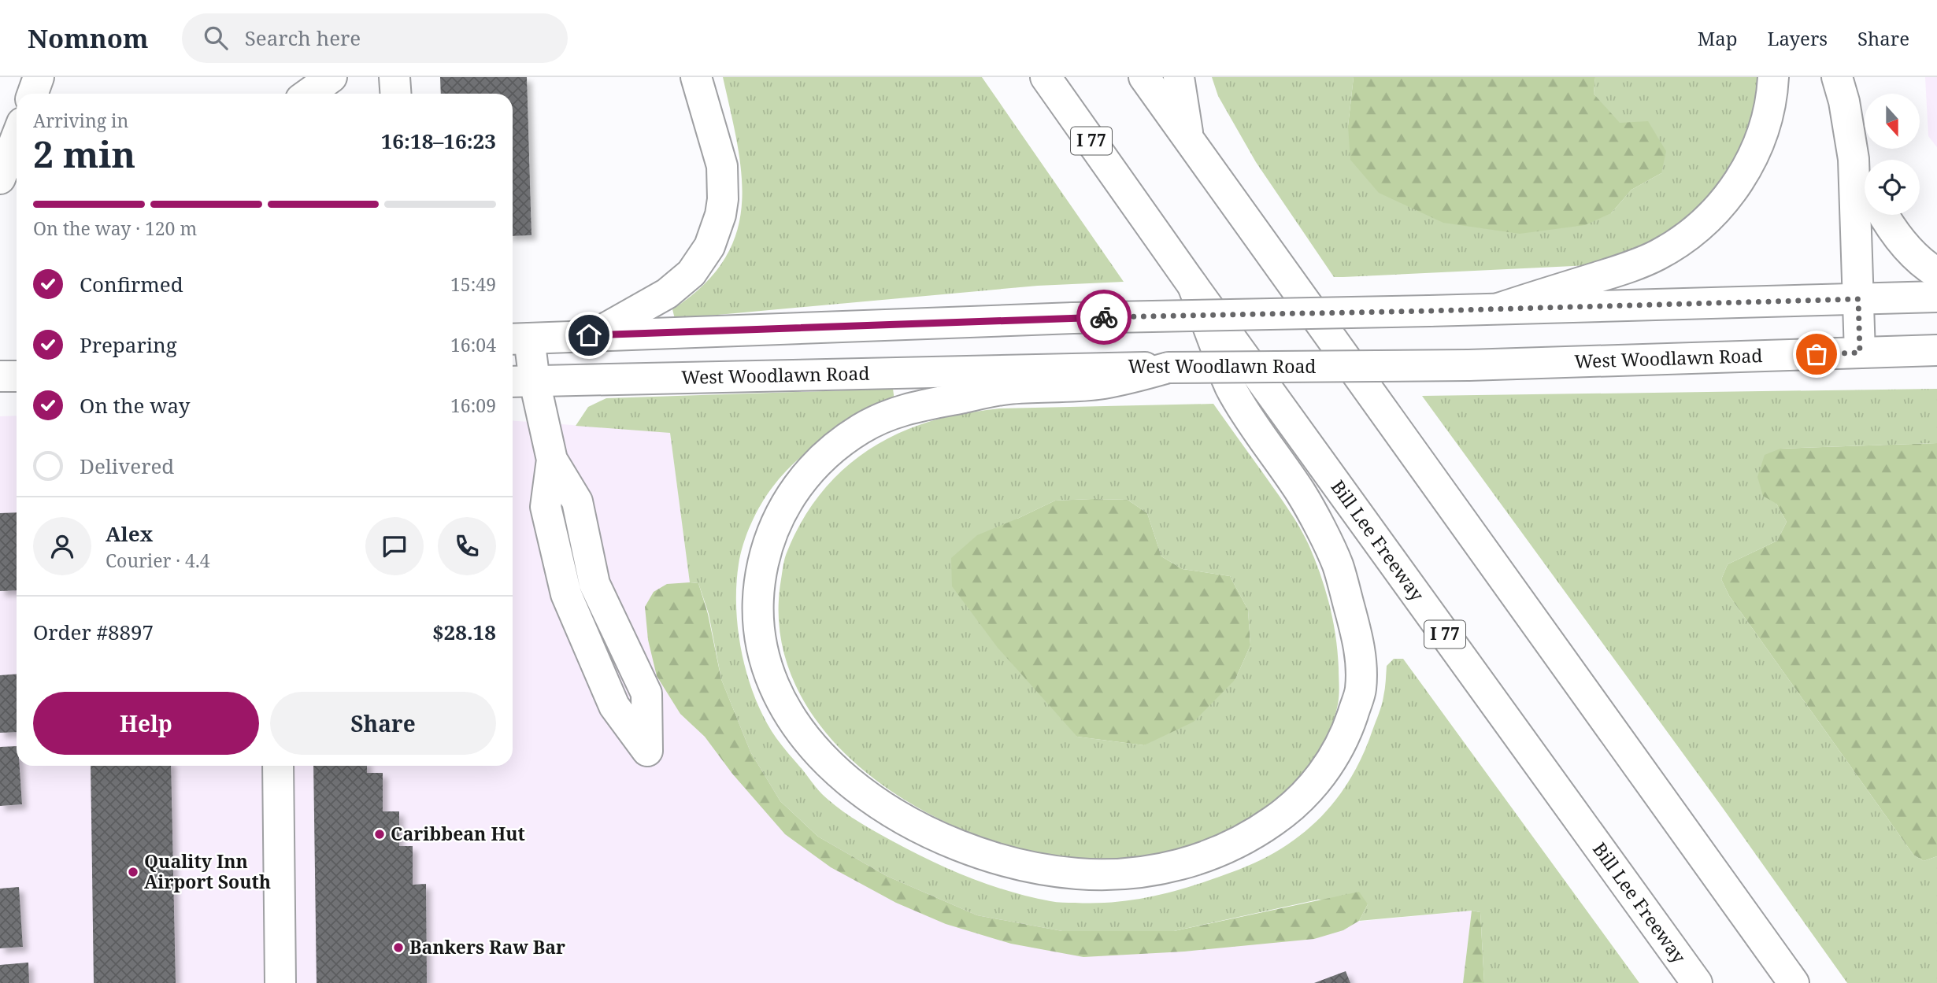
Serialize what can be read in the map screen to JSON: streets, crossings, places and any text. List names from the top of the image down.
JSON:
{
  "streets": {
    "main road": ["I 77", "West Woodlawn Road", "Bill Lee Freeway"]
  },
  "places": ["Caribbean Hut", "Quality Inn Airport South", "Bankers Raw Bar"],
  "north": "bottom",
  "page": {
    "header": "Nomnom",
    "search": "Search here",
    "nav": ["Map", "Layers", "Share"],
    "heading": ["2 min", "Arriving in", "16:18–16:23"],
    "panel": [
      "Alex",
      "Courier · 4.4",
      "Order #8897",
      "$28.18"
    ],
    "bar": "On the way · 120 m",
    "list": [
      ["Confirmed", "15:49"],
      ["Preparing", "16:04"],
      ["On the way", "16:09"],
      "Delivered"
    ],
    "buttons": ["Help", "Share"]
  }
}
